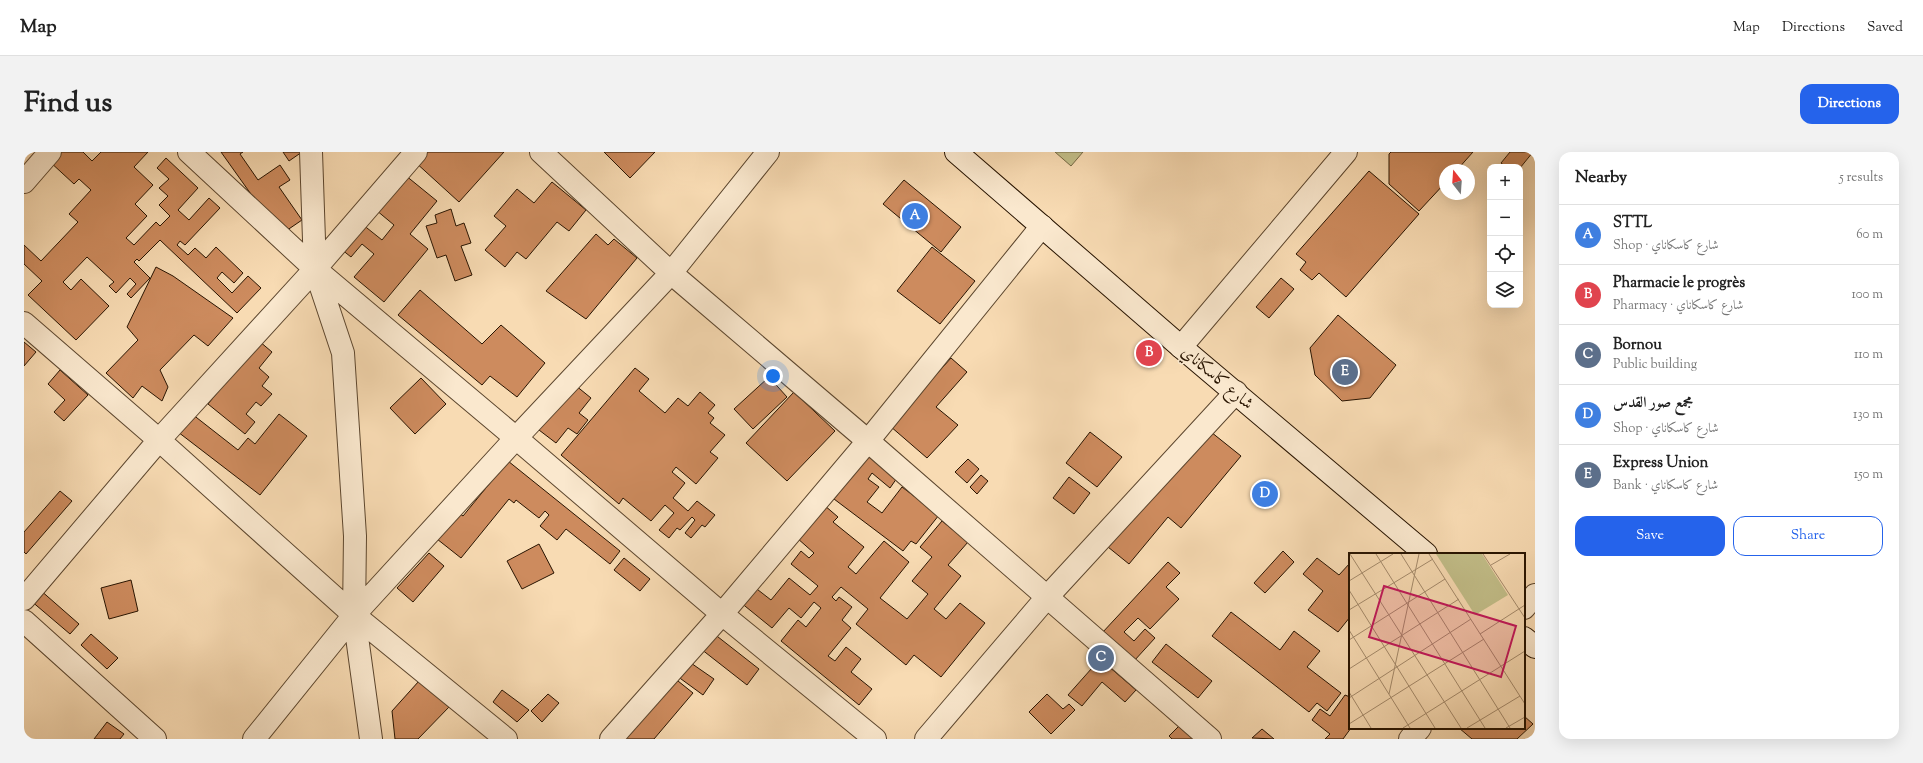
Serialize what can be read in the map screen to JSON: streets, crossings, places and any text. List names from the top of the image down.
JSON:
{
  "streets": {
    "street": ["شارع كاسكاناي"]
  },
  "north": "top",
  "page": {
    "header": "Map",
    "nav": ["Map", "Directions", "Saved"],
    "title": "Find us",
    "buttons": [
      "Directions",
      ["Save", "Share"]
    ],
    "heading": ["Nearby", "5 results"],
    "map_buttons": ["+", "−"],
    "pins": [
      "A",
      "B",
      "E",
      "D",
      "C"
    ],
    "list": [
      {
        "mark": "A",
        "name": "STTL",
        "note": "Shop · شارع كاسكاناي",
        "value": "60 m"
      },
      {
        "mark": "B",
        "name": "Pharmacie le progrès",
        "note": "Pharmacy · شارع كاسكاناي",
        "value": "100 m"
      },
      {
        "mark": "C",
        "name": "Bornou",
        "note": "Public building",
        "value": "110 m"
      },
      {
        "mark": "D",
        "name": "مجمع صور القدس",
        "note": "Shop · شارع كاسكاناي",
        "value": "130 m"
      },
      {
        "mark": "E",
        "name": "Express Union",
        "note": "Bank · شارع كاسكاناي",
        "value": "150 m"
      }
    ]
  }
}
